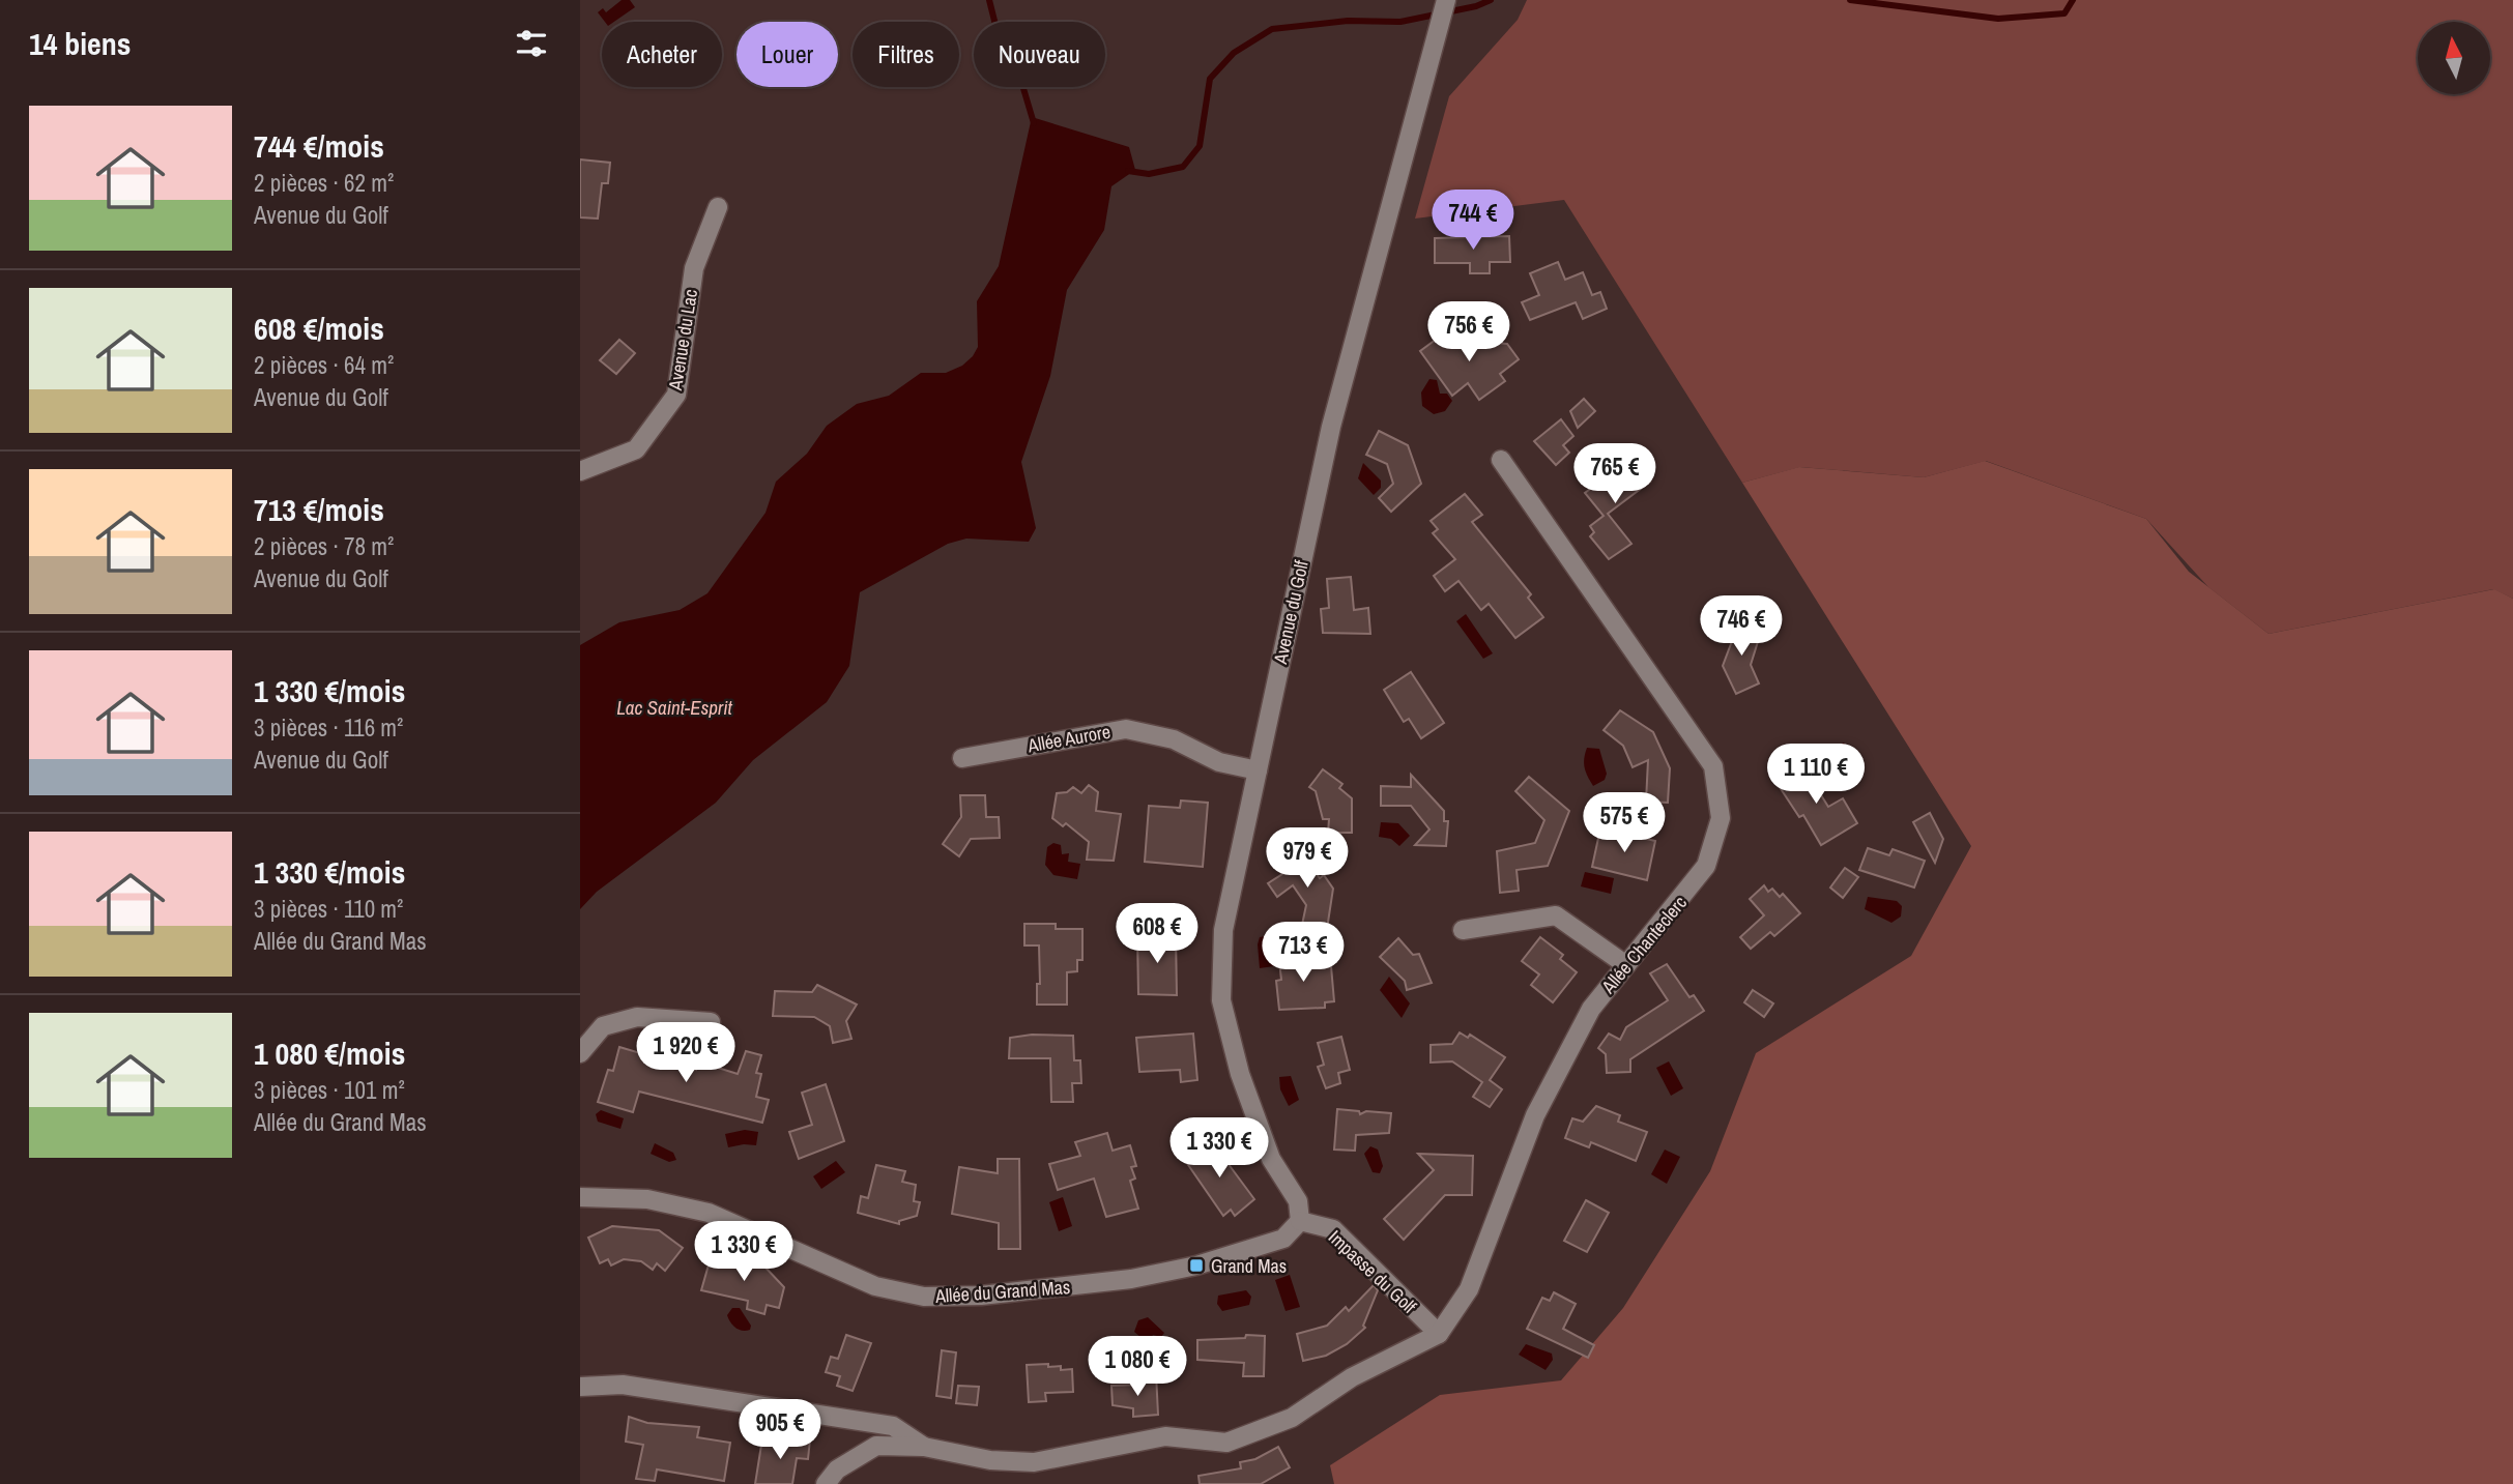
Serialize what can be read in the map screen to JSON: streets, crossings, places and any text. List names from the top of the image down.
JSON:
{
  "streets": {
    "street": [
      "Avenue du Lac",
      "Avenue du Golf",
      "Allée Aurore",
      "Allée Chanteclerc",
      "Impasse du Golf",
      "Allée du Grand Mas"
    ]
  },
  "crossings": [
    ["Avenue du Golf", "Allée Aurore"],
    ["Avenue du Golf", "Impasse du Golf"],
    ["Avenue du Golf", "Allée du Grand Mas"],
    ["Allée Chanteclerc", "Impasse du Golf"],
    ["Impasse du Golf", "Allée du Grand Mas"]
  ],
  "water": ["Lac Saint-Esprit"],
  "places": {
    "transit": ["Grand Mas"]
  },
  "north": "top",
  "page": {
    "heading": "14 biens",
    "chip": [
      "Acheter",
      "Louer",
      "Filtres",
      "Nouveau"
    ],
    "list": [
      {
        "name": "744 €/mois",
        "note": "2 pièces · 62 m² · Avenue du Golf"
      },
      {
        "name": "608 €/mois",
        "note": "2 pièces · 64 m² · Avenue du Golf"
      },
      {
        "name": "713 €/mois",
        "note": "2 pièces · 78 m² · Avenue du Golf"
      },
      {
        "name": "1 330 €/mois",
        "note": "3 pièces · 116 m² · Avenue du Golf"
      },
      {
        "name": "1 330 €/mois",
        "note": "3 pièces · 110 m² · Allée du Grand Mas"
      },
      {
        "name": "1 080 €/mois",
        "note": "3 pièces · 101 m² · Allée du Grand Mas"
      }
    ],
    "price": [
      "744 €",
      "756 €",
      "765 €",
      "746 €",
      "1 110 €",
      "575 €",
      "979 €",
      "608 €",
      "713 €",
      "1 920 €",
      "1 330 €",
      "1 330 €",
      "1 080 €",
      "905 €"
    ]
  }
}
